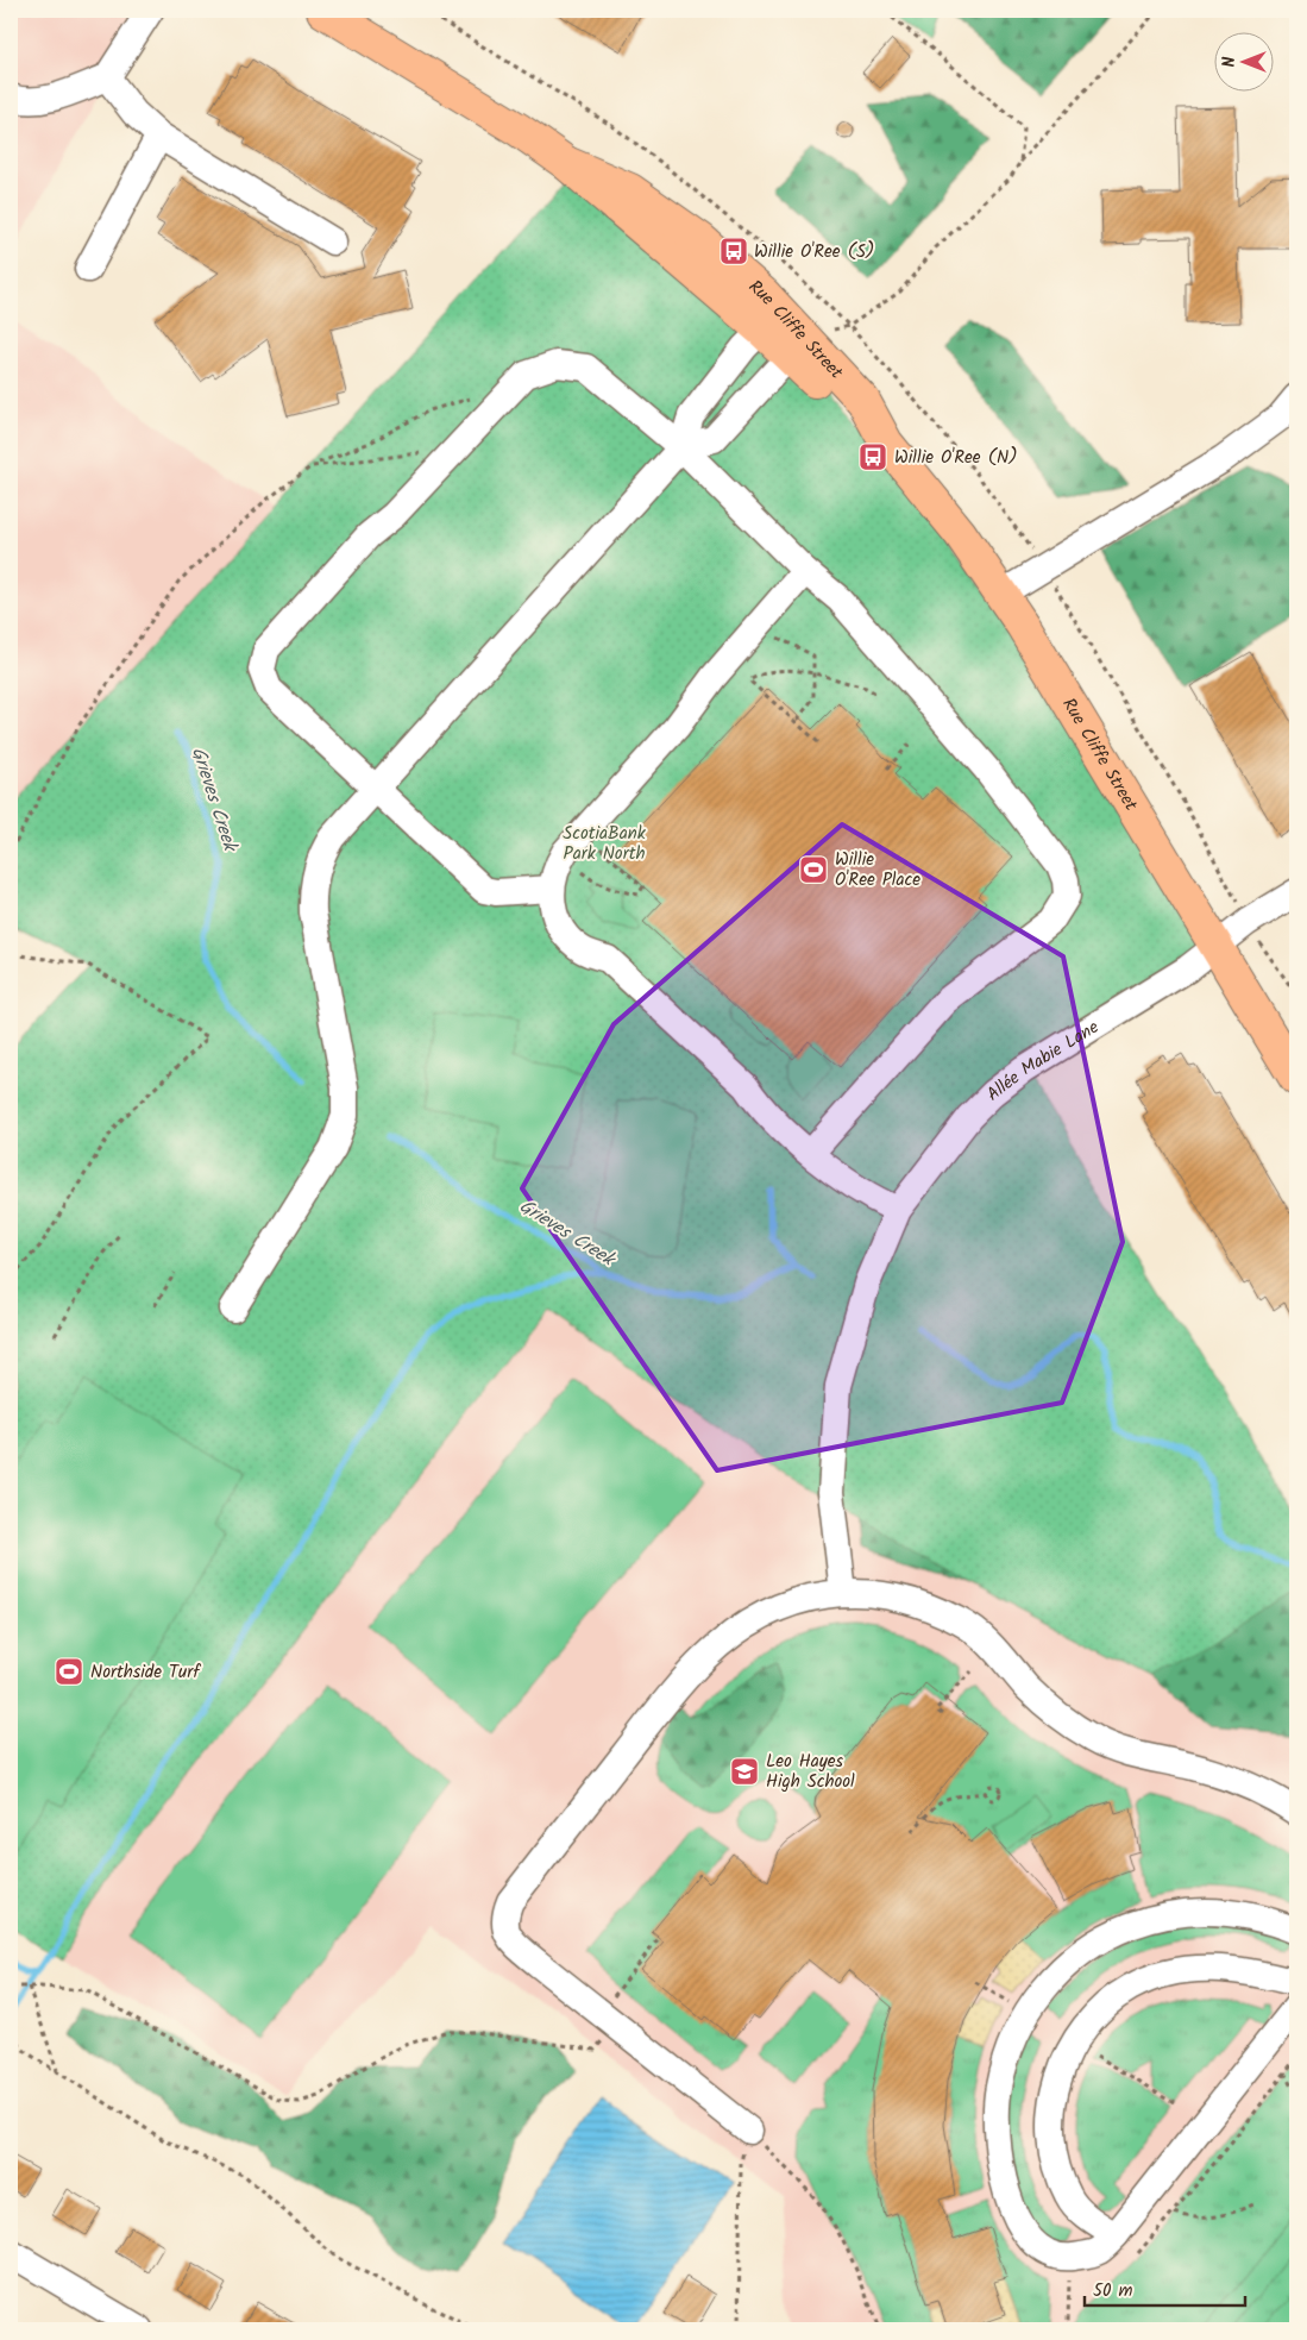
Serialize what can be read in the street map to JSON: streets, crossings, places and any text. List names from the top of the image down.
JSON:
{
  "streets": {
    "main road": ["Rue Cliffe Street"],
    "street": ["Allée Mabie Lane"]
  },
  "crossings": [
    ["Rue Cliffe Street", "Allée Mabie Lane"]
  ],
  "water": ["Grieves Creek"],
  "parks": ["ScotiaBank Park North"],
  "places": {
    "bus stop": ["Willie O'Ree (S)", "Willie O'Ree (N)"],
    "sports": ["Willie O'Ree Place", "Northside Turf"],
    "school or university": ["Leo Hayes High School"]
  },
  "scale_bar": "50 m",
  "north": "left"
}
